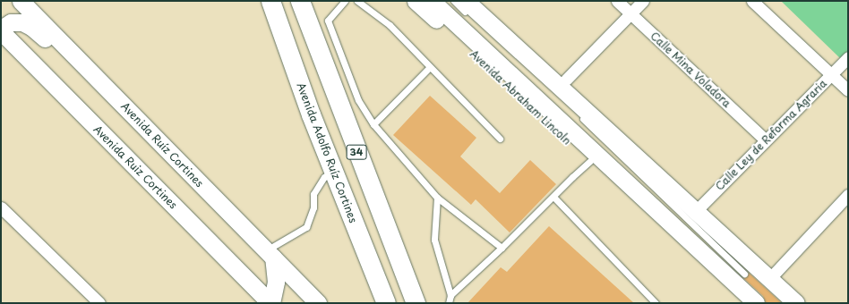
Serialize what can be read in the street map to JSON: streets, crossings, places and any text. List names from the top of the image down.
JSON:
{
  "streets": {
    "main road": [
      "Avenida Abraham Lincoln",
      "Avenida Ruíz Cortines",
      "34",
      "Avenida Adolfo Ruíz Cortines",
      "Avenida Ruiz Cortines"
    ],
    "street": ["Calle Mina Voladora", "Calle Ley de Reforma Agraria"]
  },
  "crossings": [
    ["Calle Mina Voladora", "Calle Ley de Reforma Agraria"]
  ]
}
